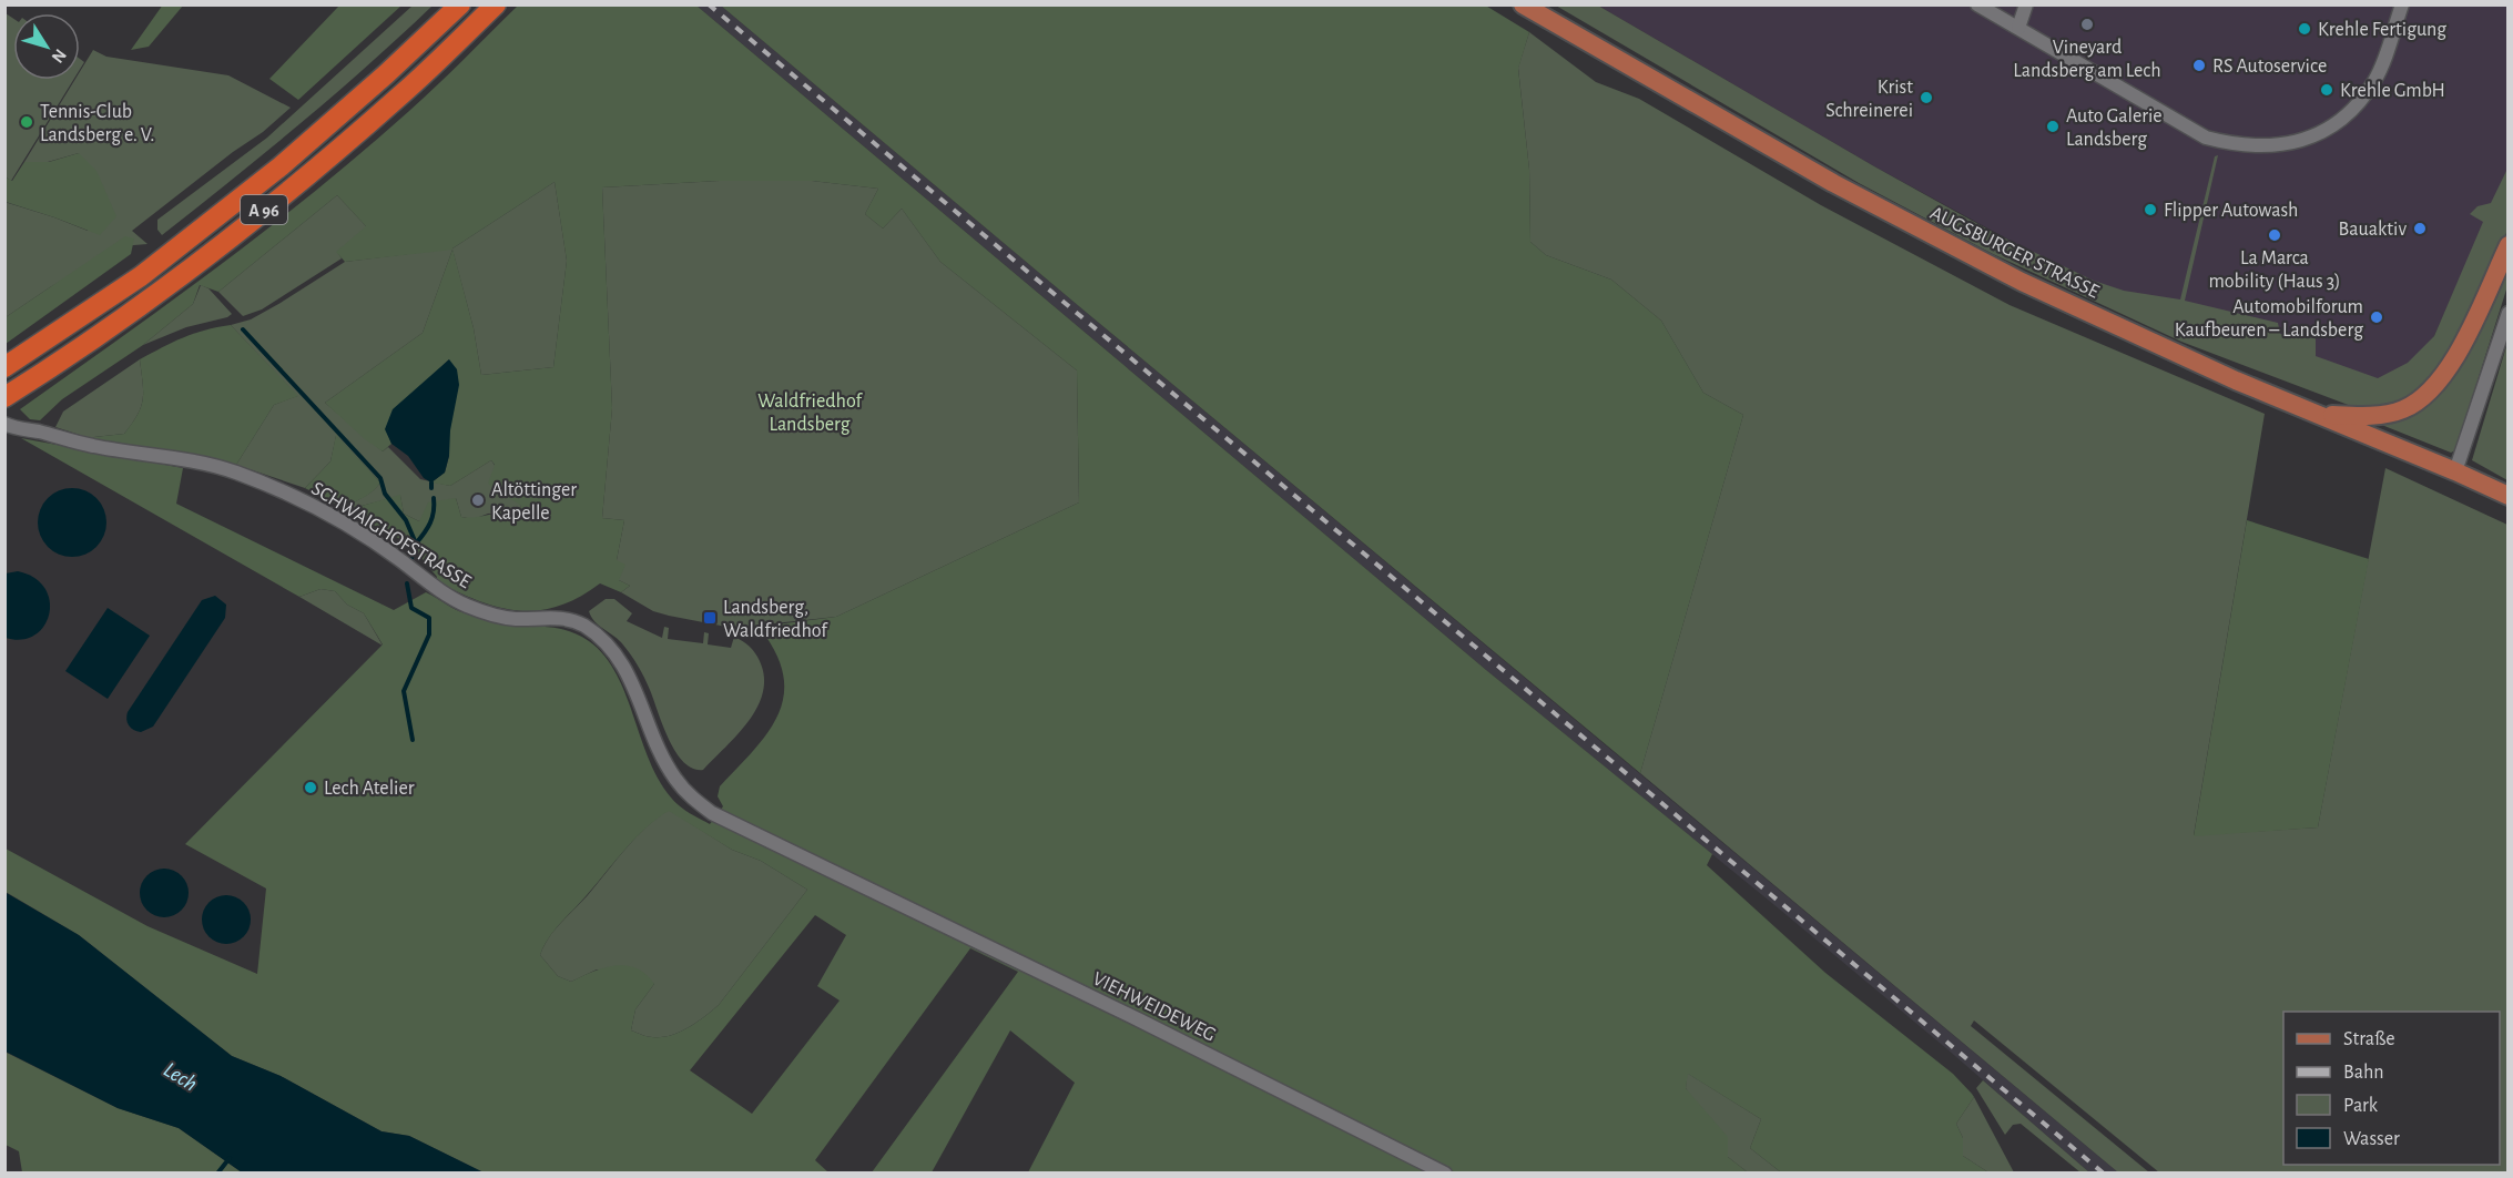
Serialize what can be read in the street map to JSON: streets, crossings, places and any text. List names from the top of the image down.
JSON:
{
  "streets": {
    "highway": ["A 96"],
    "main road": ["AUGSBURGER STRASSE"],
    "street": ["SCHWAIGHOFSTRASSE", "VIEHWEIDEWEG"]
  },
  "crossings": [
    ["SCHWAIGHOFSTRASSE", "VIEHWEIDEWEG"]
  ],
  "water": ["Lech"],
  "parks": ["Waldfriedhof Landsberg"],
  "places": {
    "other": [
      "Vineyard Landsberg am Lech",
      "Krehle Fertigung",
      "RS Autoservice",
      "Krehle GmbH",
      "Krist Schreinerei",
      "Tennis-Club Landsberg e. V.",
      "Auto Galerie Landsberg",
      "Flipper Autowash",
      "Bauaktiv",
      "La Marca mobility (Haus 3)",
      "Automobilforum Kaufbeuren – Landsberg",
      "Altöttinger Kapelle",
      "Lech Atelier"
    ],
    "transit": ["Landsberg, Waldfriedhof"]
  },
  "legend": [
    "Straße",
    "Bahn",
    "Park",
    "Wasser"
  ],
  "north": "bottom right"
}
